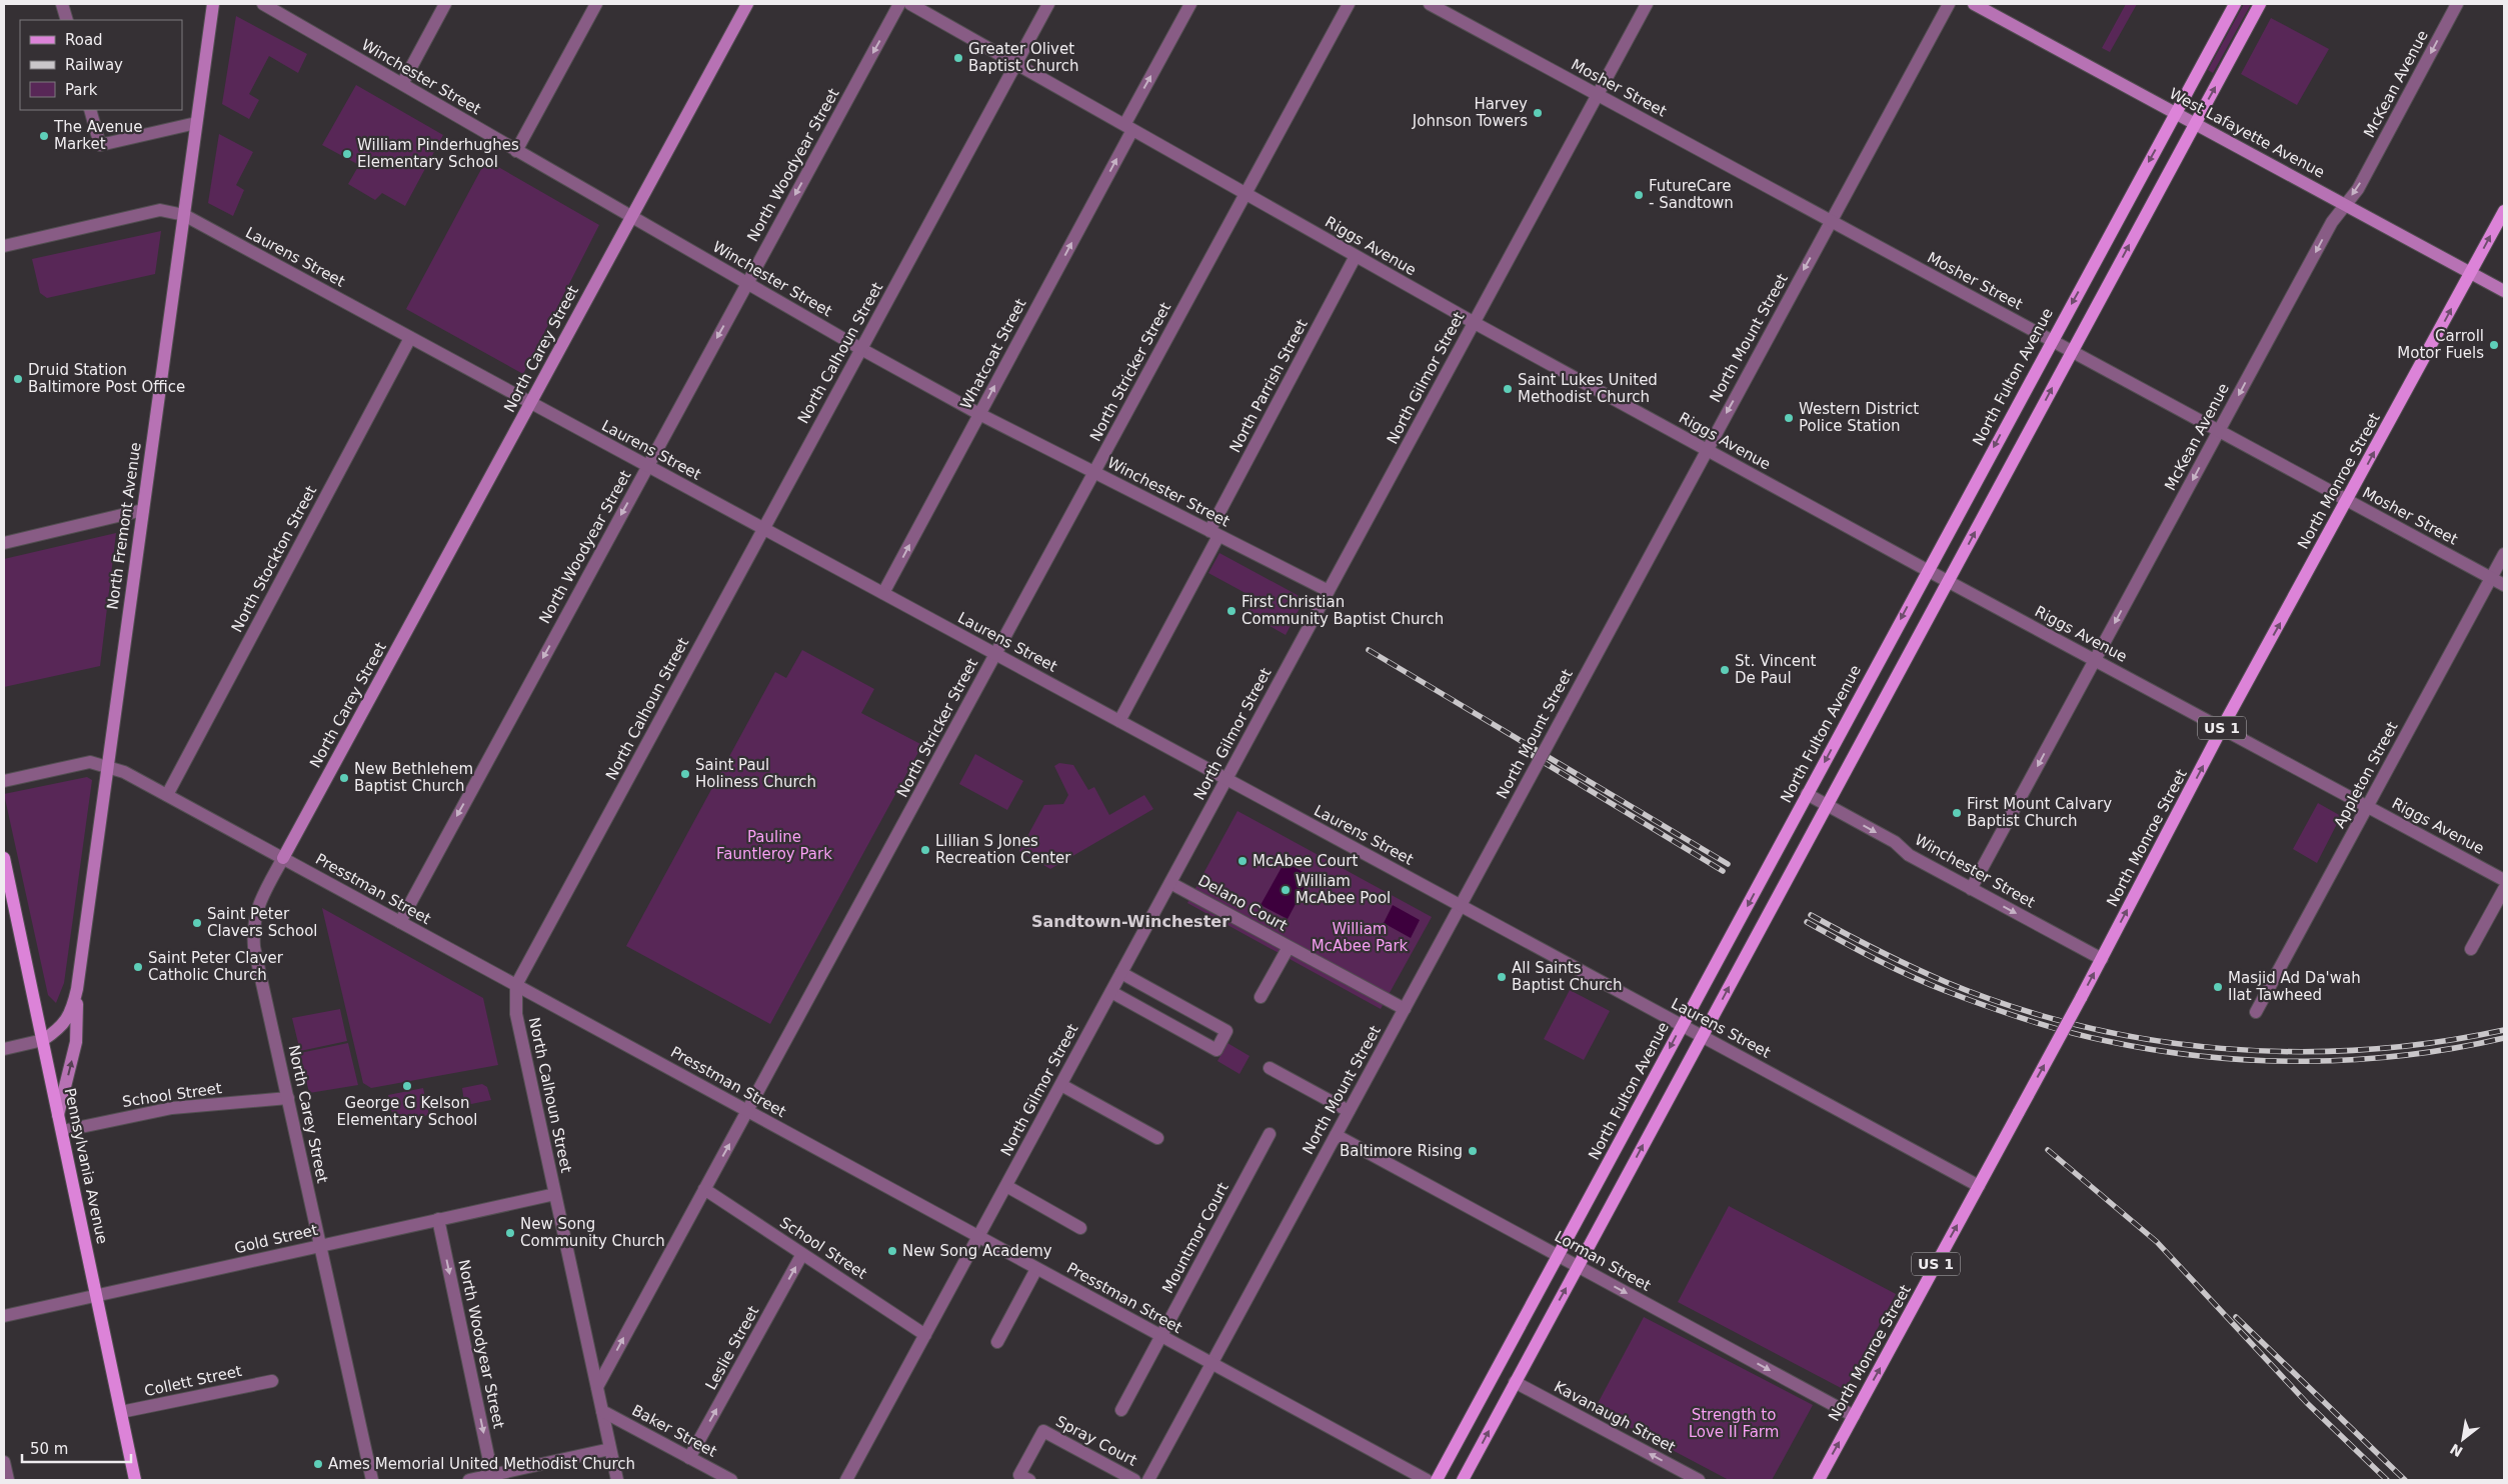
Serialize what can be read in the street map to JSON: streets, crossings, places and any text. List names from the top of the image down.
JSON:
{
  "streets": {
    "main road": [
      "West Lafayette Avenue",
      "North Carey Street",
      "North Fulton Avenue",
      "North Monroe Street",
      "North Fremont Avenue",
      "US 1",
      "Pennsylvania Avenue"
    ],
    "street": [
      "Winchester Street",
      "McKean Avenue",
      "Mosher Street",
      "North Woodyear Street",
      "Riggs Avenue",
      "Laurens Street",
      "North Mount Street",
      "North Calhoun Street",
      "Whatcoat Street",
      "North Stricker Street",
      "North Gilmor Street",
      "North Parrish Street",
      "North Stockton Street",
      "Appleton Street",
      "Presstman Street",
      "Delano Court",
      "School Street",
      "Mountmor Court",
      "Gold Street",
      "Lorman Street",
      "Leslie Street",
      "Collett Street",
      "Kavanaugh Street",
      "Baker Street",
      "Spray Court"
    ]
  },
  "crossings": [
    ["Winchester Street", "McKean Avenue"],
    ["Winchester Street", "North Woodyear Street"],
    ["Winchester Street", "North Carey Street"],
    ["Winchester Street", "North Calhoun Street"],
    ["Winchester Street", "Whatcoat Street"],
    ["Winchester Street", "North Stricker Street"],
    ["Winchester Street", "North Fulton Avenue"],
    ["Winchester Street", "North Gilmor Street"],
    ["Winchester Street", "North Parrish Street"],
    ["Winchester Street", "North Monroe Street"],
    ["McKean Avenue", "Mosher Street"],
    ["McKean Avenue", "West Lafayette Avenue"],
    ["McKean Avenue", "Riggs Avenue"],
    ["Mosher Street", "North Mount Street"],
    ["Mosher Street", "North Fulton Avenue"],
    ["Mosher Street", "North Gilmor Street"],
    ["Mosher Street", "North Monroe Street"],
    ["Mosher Street", "Appleton Street"],
    ["West Lafayette Avenue", "North Fulton Avenue"],
    ["West Lafayette Avenue", "North Monroe Street"],
    ["North Woodyear Street", "Laurens Street"],
    ["North Woodyear Street", "Presstman Street"],
    ["North Woodyear Street", "Gold Street"],
    ["Riggs Avenue", "North Mount Street"],
    ["Riggs Avenue", "North Calhoun Street"],
    ["Riggs Avenue", "Whatcoat Street"],
    ["Riggs Avenue", "North Stricker Street"],
    ["Riggs Avenue", "North Fulton Avenue"],
    ["Riggs Avenue", "North Gilmor Street"],
    ["Riggs Avenue", "North Parrish Street"],
    ["Riggs Avenue", "North Monroe Street"],
    ["Riggs Avenue", "Appleton Street"],
    ["Laurens Street", "North Mount Street"],
    ["Laurens Street", "North Carey Street"],
    ["Laurens Street", "North Calhoun Street"],
    ["Laurens Street", "Whatcoat Street"],
    ["Laurens Street", "North Stricker Street"],
    ["Laurens Street", "North Fulton Avenue"],
    ["Laurens Street", "North Gilmor Street"],
    ["Laurens Street", "North Parrish Street"],
    ["Laurens Street", "North Monroe Street"],
    ["Laurens Street", "North Fremont Avenue"],
    ["Laurens Street", "North Stockton Street"],
    ["North Mount Street", "Presstman Street"],
    ["North Mount Street", "Delano Court"],
    ["North Mount Street", "Lorman Street"],
    ["North Carey Street", "Presstman Street"],
    ["North Carey Street", "School Street"],
    ["North Carey Street", "Gold Street"],
    ["North Calhoun Street", "North Stricker Street"],
    ["North Calhoun Street", "Presstman Street"],
    ["North Calhoun Street", "Gold Street"],
    ["North Calhoun Street", "Baker Street"],
    ["North Stricker Street", "Presstman Street"],
    ["North Stricker Street", "School Street"],
    ["North Fulton Avenue", "Lorman Street"],
    ["North Gilmor Street", "Presstman Street"],
    ["North Gilmor Street", "Delano Court"],
    ["North Gilmor Street", "School Street"],
    ["North Monroe Street", "Lorman Street"],
    ["North Fremont Avenue", "Presstman Street"],
    ["North Fremont Avenue", "Pennsylvania Avenue"],
    ["North Stockton Street", "Presstman Street"],
    ["Presstman Street", "Mountmor Court"],
    ["School Street", "Pennsylvania Avenue"],
    ["School Street", "Leslie Street"],
    ["Pennsylvania Avenue", "Gold Street"],
    ["Pennsylvania Avenue", "Collett Street"],
    ["Leslie Street", "Baker Street"]
  ],
  "one_way": [
    "McKean Avenue",
    "North Woodyear Street",
    "Whatcoat Street",
    "North Monroe Street",
    "Lorman Street",
    "Leslie Street",
    "Kavanaugh Street"
  ],
  "districts": ["Sandtown-Winchester"],
  "parks": ["Pauline Fauntleroy Park", "William McAbee Park", "Strength to Love II Farm"],
  "places": [
    "Greater Olivet Baptist Church",
    "Harvey Johnson Towers",
    "The Avenue Market",
    "William Pinderhughes Elementary School",
    "FutureCare - Sandtown",
    "Carroll Motor Fuels",
    "Druid Station Baltimore Post Office",
    "Saint Lukes United Methodist Church",
    "Western District Police Station",
    "First Christian Community Baptist Church",
    "St. Vincent De Paul",
    "Saint Paul Holiness Church",
    "New Bethlehem Baptist Church",
    "First Mount Calvary Baptist Church",
    "Lillian S Jones Recreation Center",
    "McAbee Court",
    "William McAbee Pool",
    "Saint Peter Clavers School",
    "Saint Peter Claver Catholic Church",
    "All Saints Baptist Church",
    "Masjid Ad Da'wah Ilat Tawheed",
    "George G Kelson Elementary School",
    "Baltimore Rising",
    "New Song Community Church",
    "New Song Academy",
    "Ames Memorial United Methodist Church"
  ],
  "legend": ["Road", "Railway", "Park"],
  "scale_bar": "50 m",
  "north": "bottom left"
}
